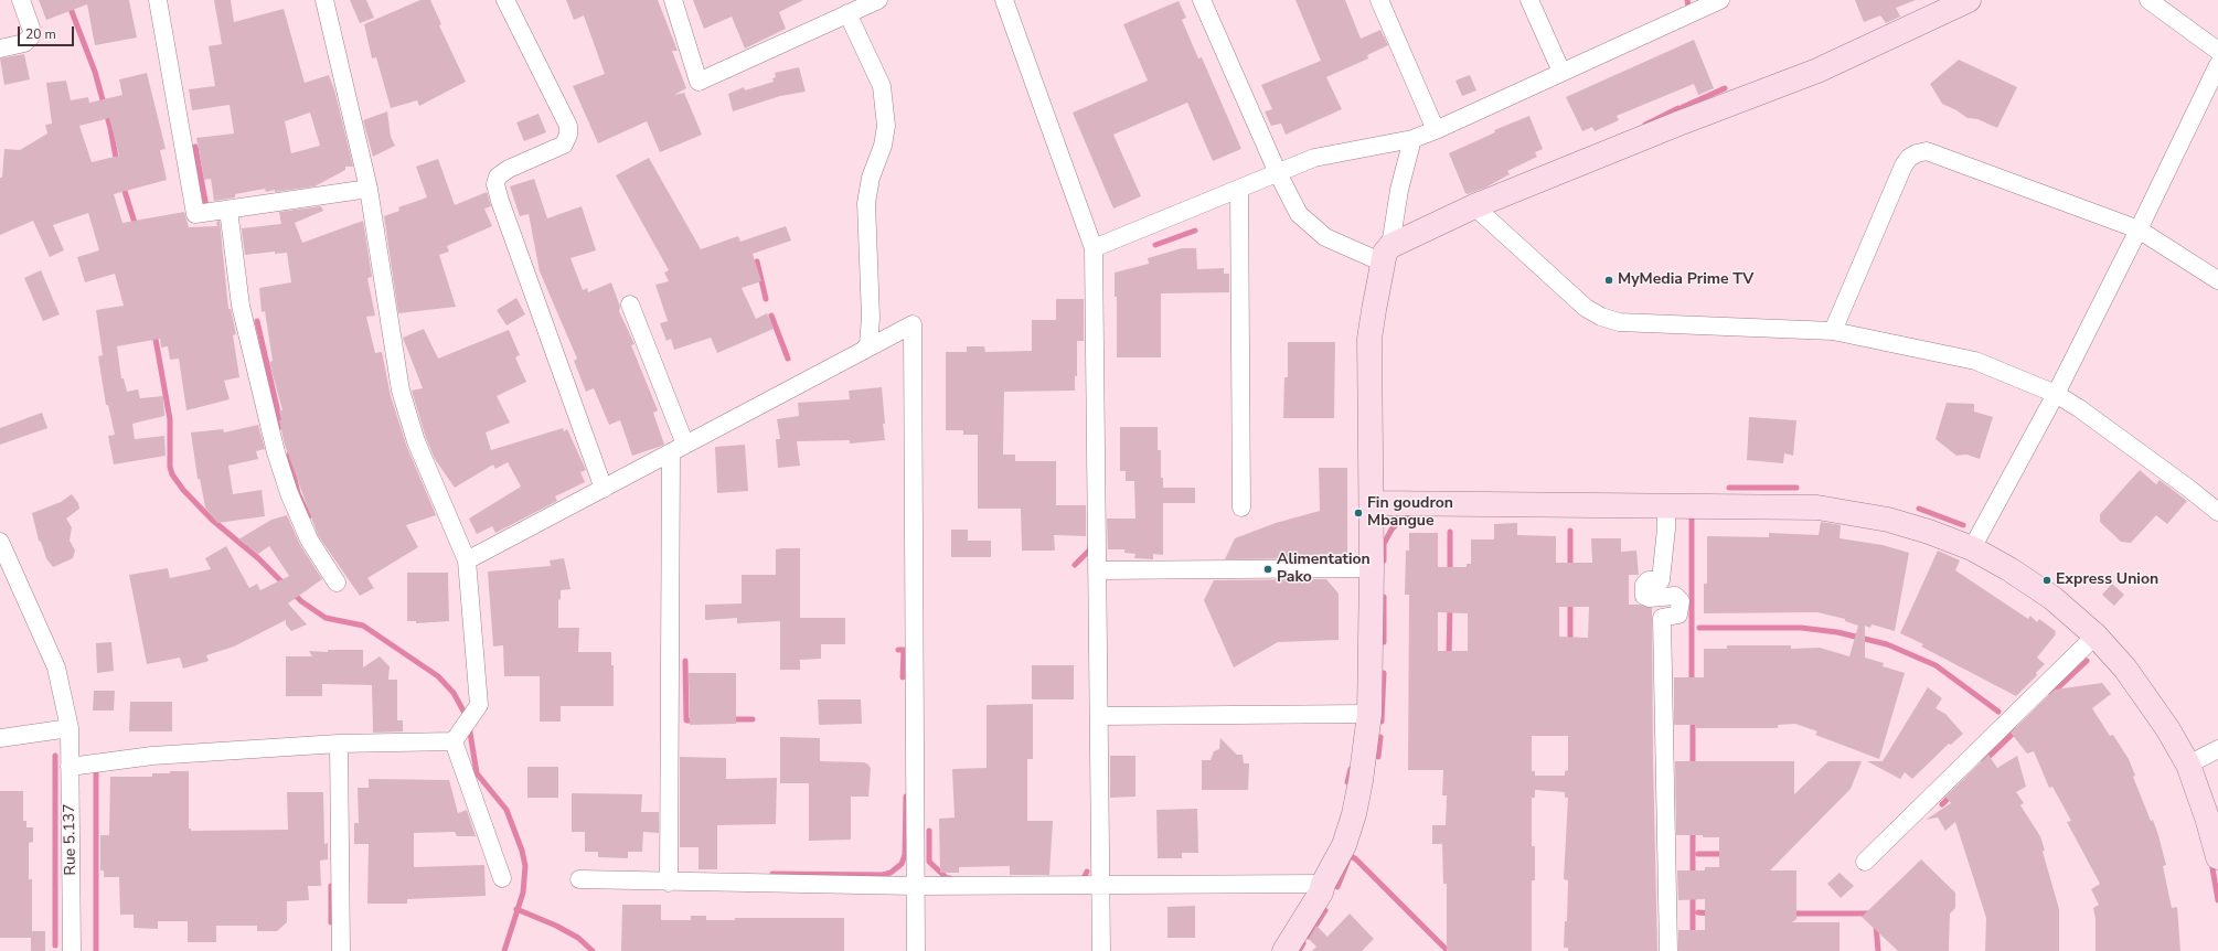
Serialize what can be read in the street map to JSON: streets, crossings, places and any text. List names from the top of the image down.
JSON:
{
  "streets": {
    "street": ["Rue 5.137"]
  },
  "places": [
    "MyMedia Prime TV",
    "Fin goudron Mbangue",
    "Alimentation Pako",
    "Express Union"
  ],
  "scale_bar": "20 m"
}
